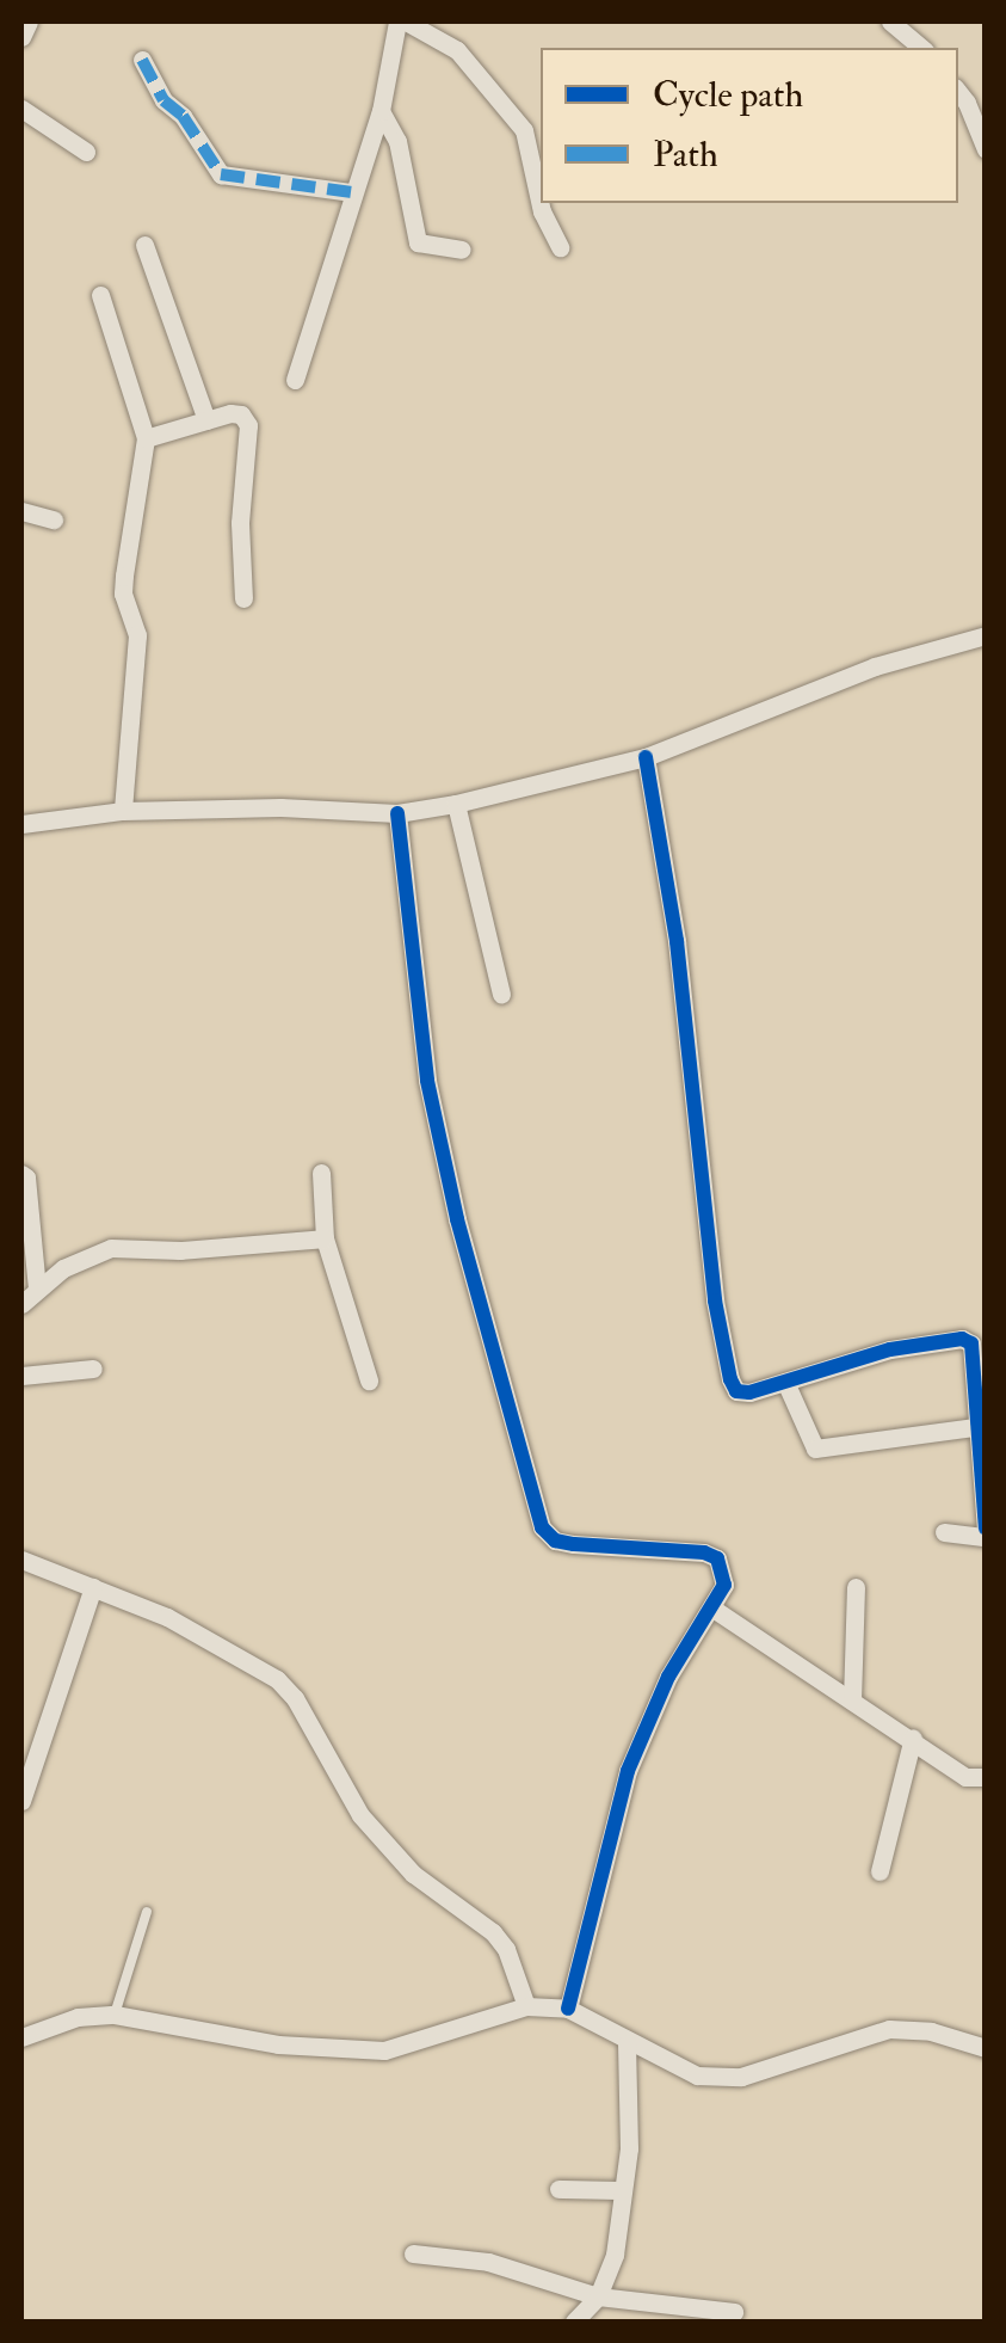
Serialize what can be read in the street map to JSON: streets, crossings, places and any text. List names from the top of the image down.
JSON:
{
  "legend": ["Cycle path", "Path"]
}
